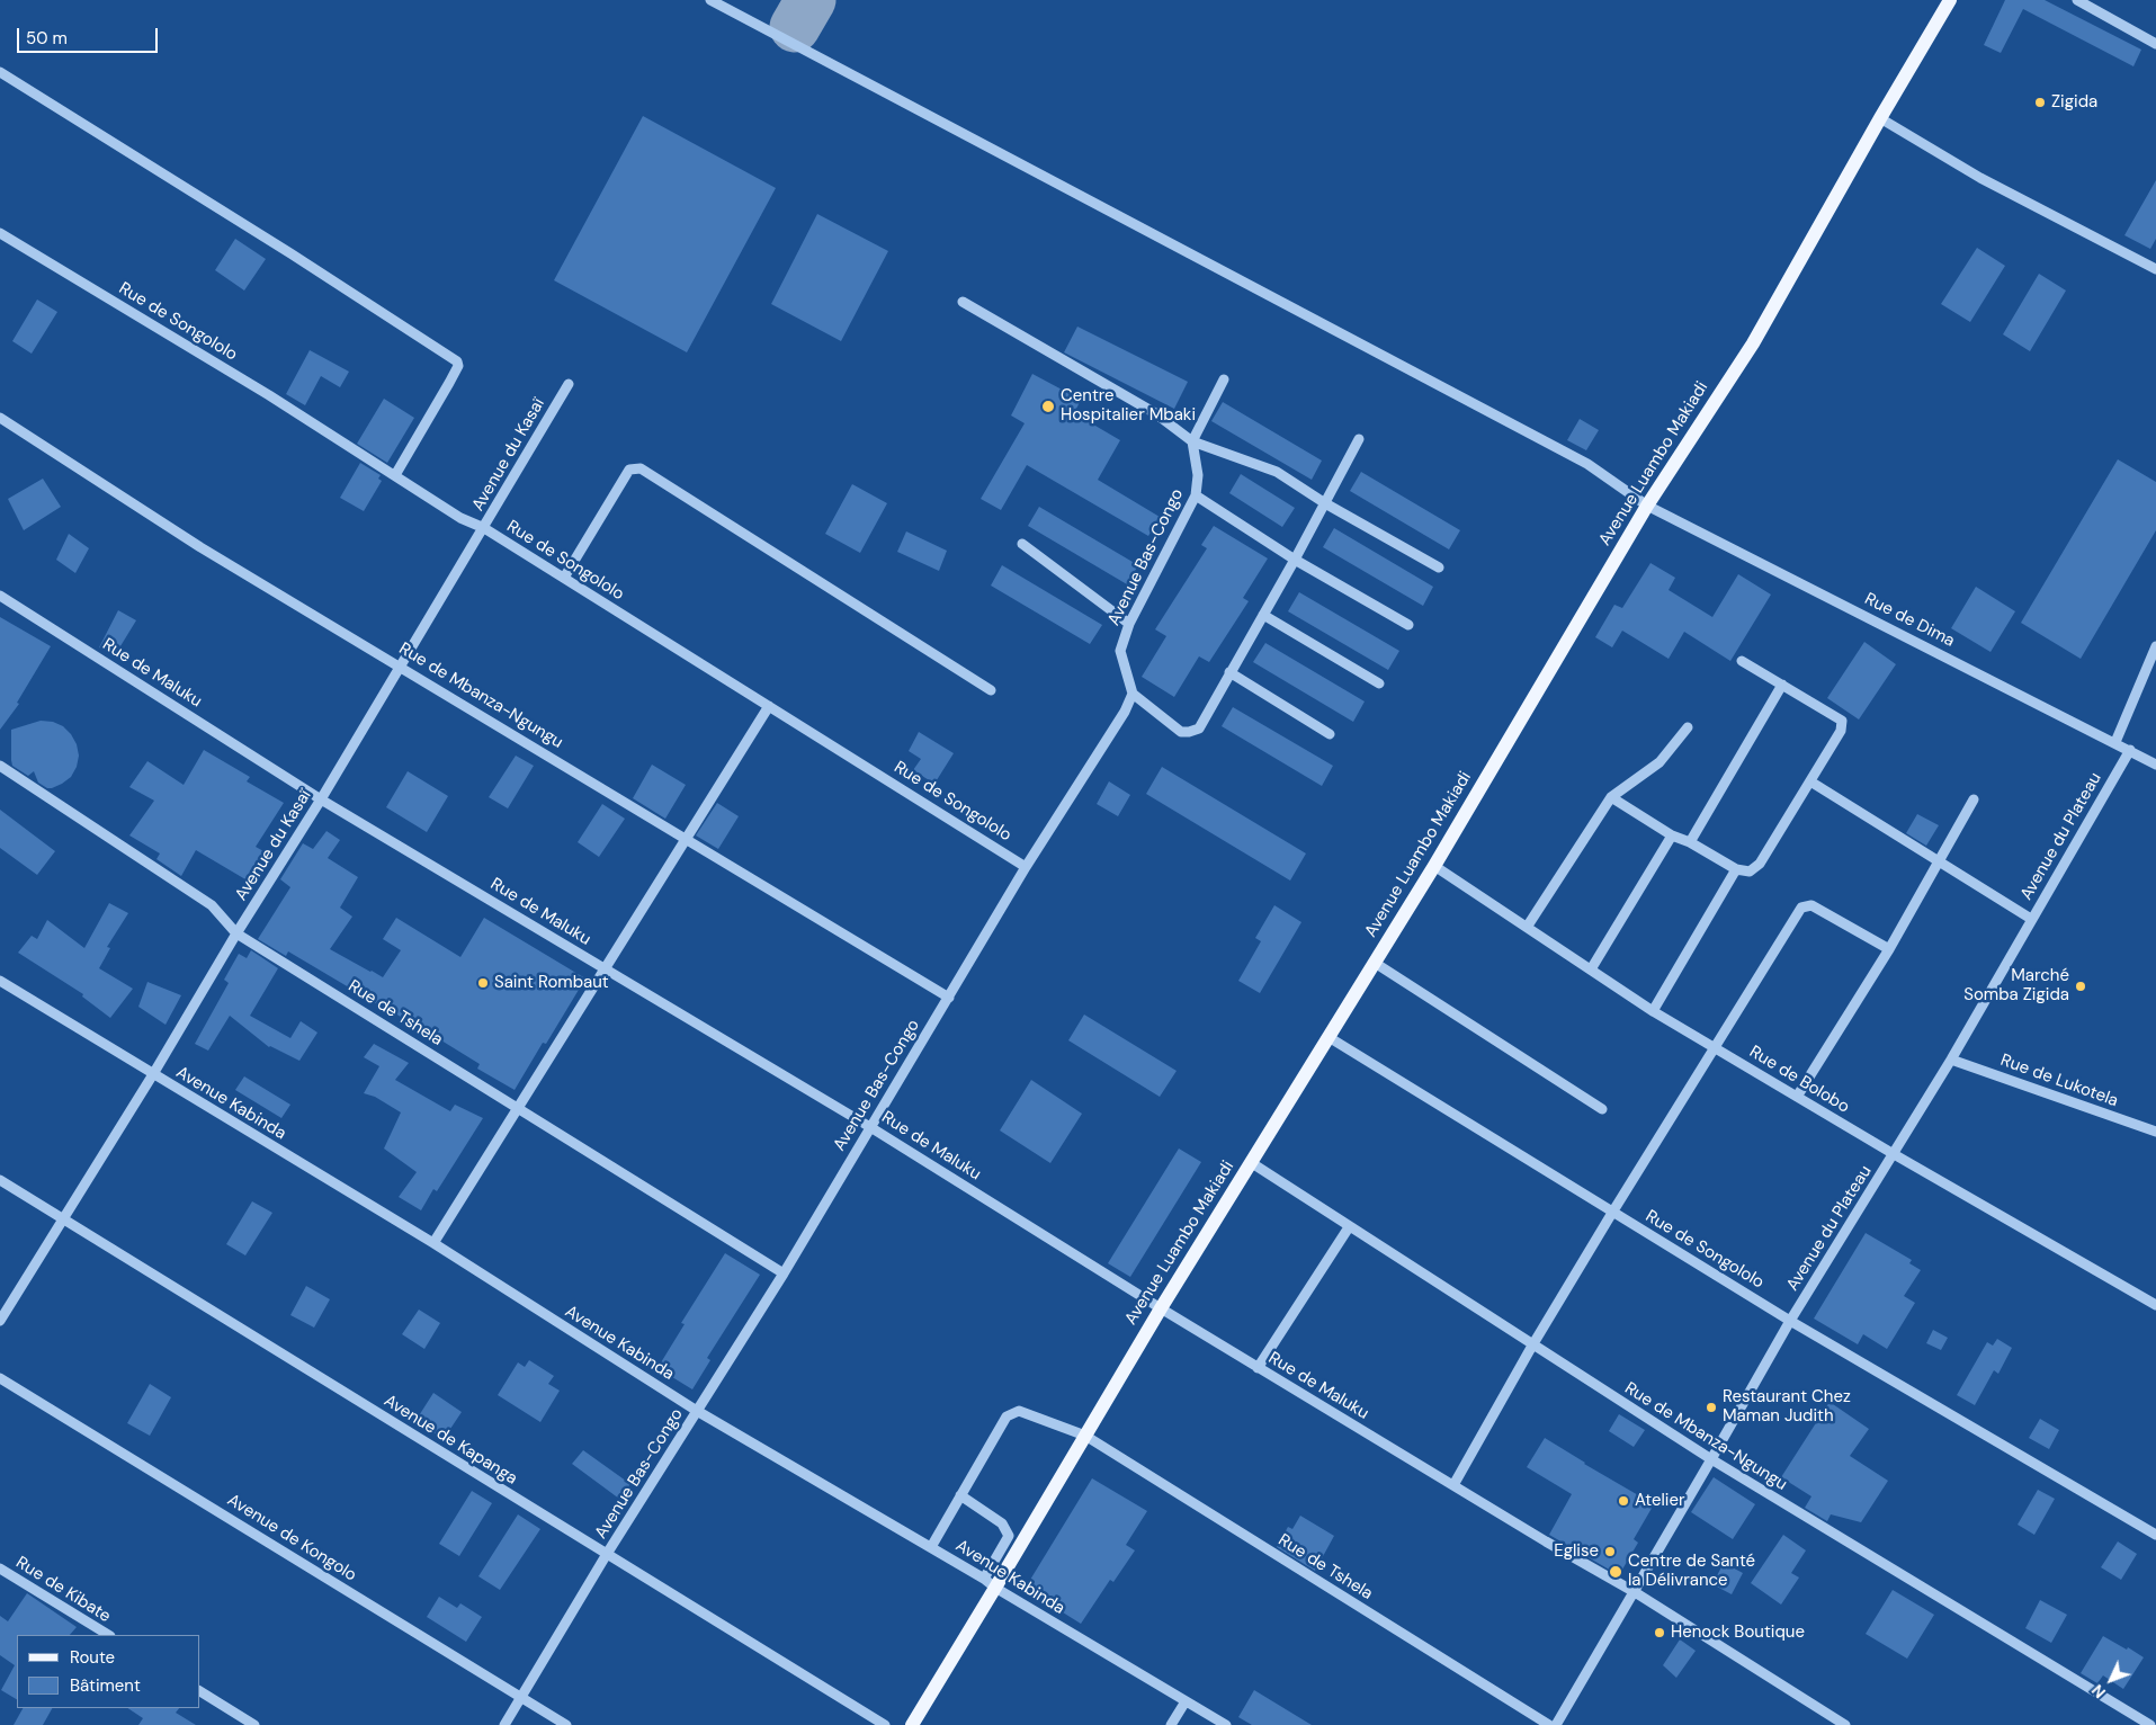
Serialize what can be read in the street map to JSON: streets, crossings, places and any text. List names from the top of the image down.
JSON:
{
  "streets": {
    "main road": ["Avenue Luambo Makiadi"],
    "street": [
      "Rue de Songololo",
      "Avenue du Kasaï",
      "Avenue Bas-Congo",
      "Rue de Dima",
      "Rue de Maluku",
      "Rue de Mbanza-Ngungu",
      "Avenue du Plateau",
      "Rue de Tshela",
      "Rue de Bolobo",
      "Rue de Lukotela",
      "Avenue Kabinda",
      "Avenue de Kapanga",
      "Avenue de Kongolo",
      "Rue de Kibate"
    ]
  },
  "crossings": [
    ["Rue de Songololo", "Avenue du Kasaï"],
    ["Rue de Songololo", "Avenue Luambo Makiadi"],
    ["Rue de Songololo", "Avenue Bas-Congo"],
    ["Rue de Songololo", "Avenue du Plateau"],
    ["Avenue du Kasaï", "Rue de Maluku"],
    ["Avenue du Kasaï", "Rue de Mbanza-Ngungu"],
    ["Avenue du Kasaï", "Rue de Tshela"],
    ["Avenue du Kasaï", "Avenue Kabinda"],
    ["Avenue du Kasaï", "Avenue de Kapanga"],
    ["Avenue Luambo Makiadi", "Rue de Dima"],
    ["Avenue Luambo Makiadi", "Rue de Maluku"],
    ["Avenue Luambo Makiadi", "Rue de Mbanza-Ngungu"],
    ["Avenue Luambo Makiadi", "Rue de Tshela"],
    ["Avenue Luambo Makiadi", "Rue de Bolobo"],
    ["Avenue Luambo Makiadi", "Avenue Kabinda"],
    ["Avenue Bas-Congo", "Rue de Maluku"],
    ["Avenue Bas-Congo", "Rue de Mbanza-Ngungu"],
    ["Avenue Bas-Congo", "Rue de Tshela"],
    ["Avenue Bas-Congo", "Avenue Kabinda"],
    ["Avenue Bas-Congo", "Avenue de Kapanga"],
    ["Avenue Bas-Congo", "Avenue de Kongolo"],
    ["Rue de Dima", "Avenue du Plateau"],
    ["Rue de Maluku", "Avenue du Plateau"],
    ["Rue de Mbanza-Ngungu", "Avenue du Plateau"],
    ["Avenue du Plateau", "Rue de Bolobo"],
    ["Avenue du Plateau", "Rue de Lukotela"],
    ["Rue de Tshela", "Avenue Kabinda"]
  ],
  "places": [
    "Zigida",
    "Centre Hospitalier Mbaki",
    "Saint Rombaut",
    "Marché Somba Zigida",
    "Restaurant Chez Maman Judith",
    "Atelier",
    "Eglise",
    "Centre de Santé la Délivrance",
    "Henock Boutique"
  ],
  "legend": ["Route", "Bâtiment"],
  "scale_bar": "50 m",
  "north": "bottom left"
}
